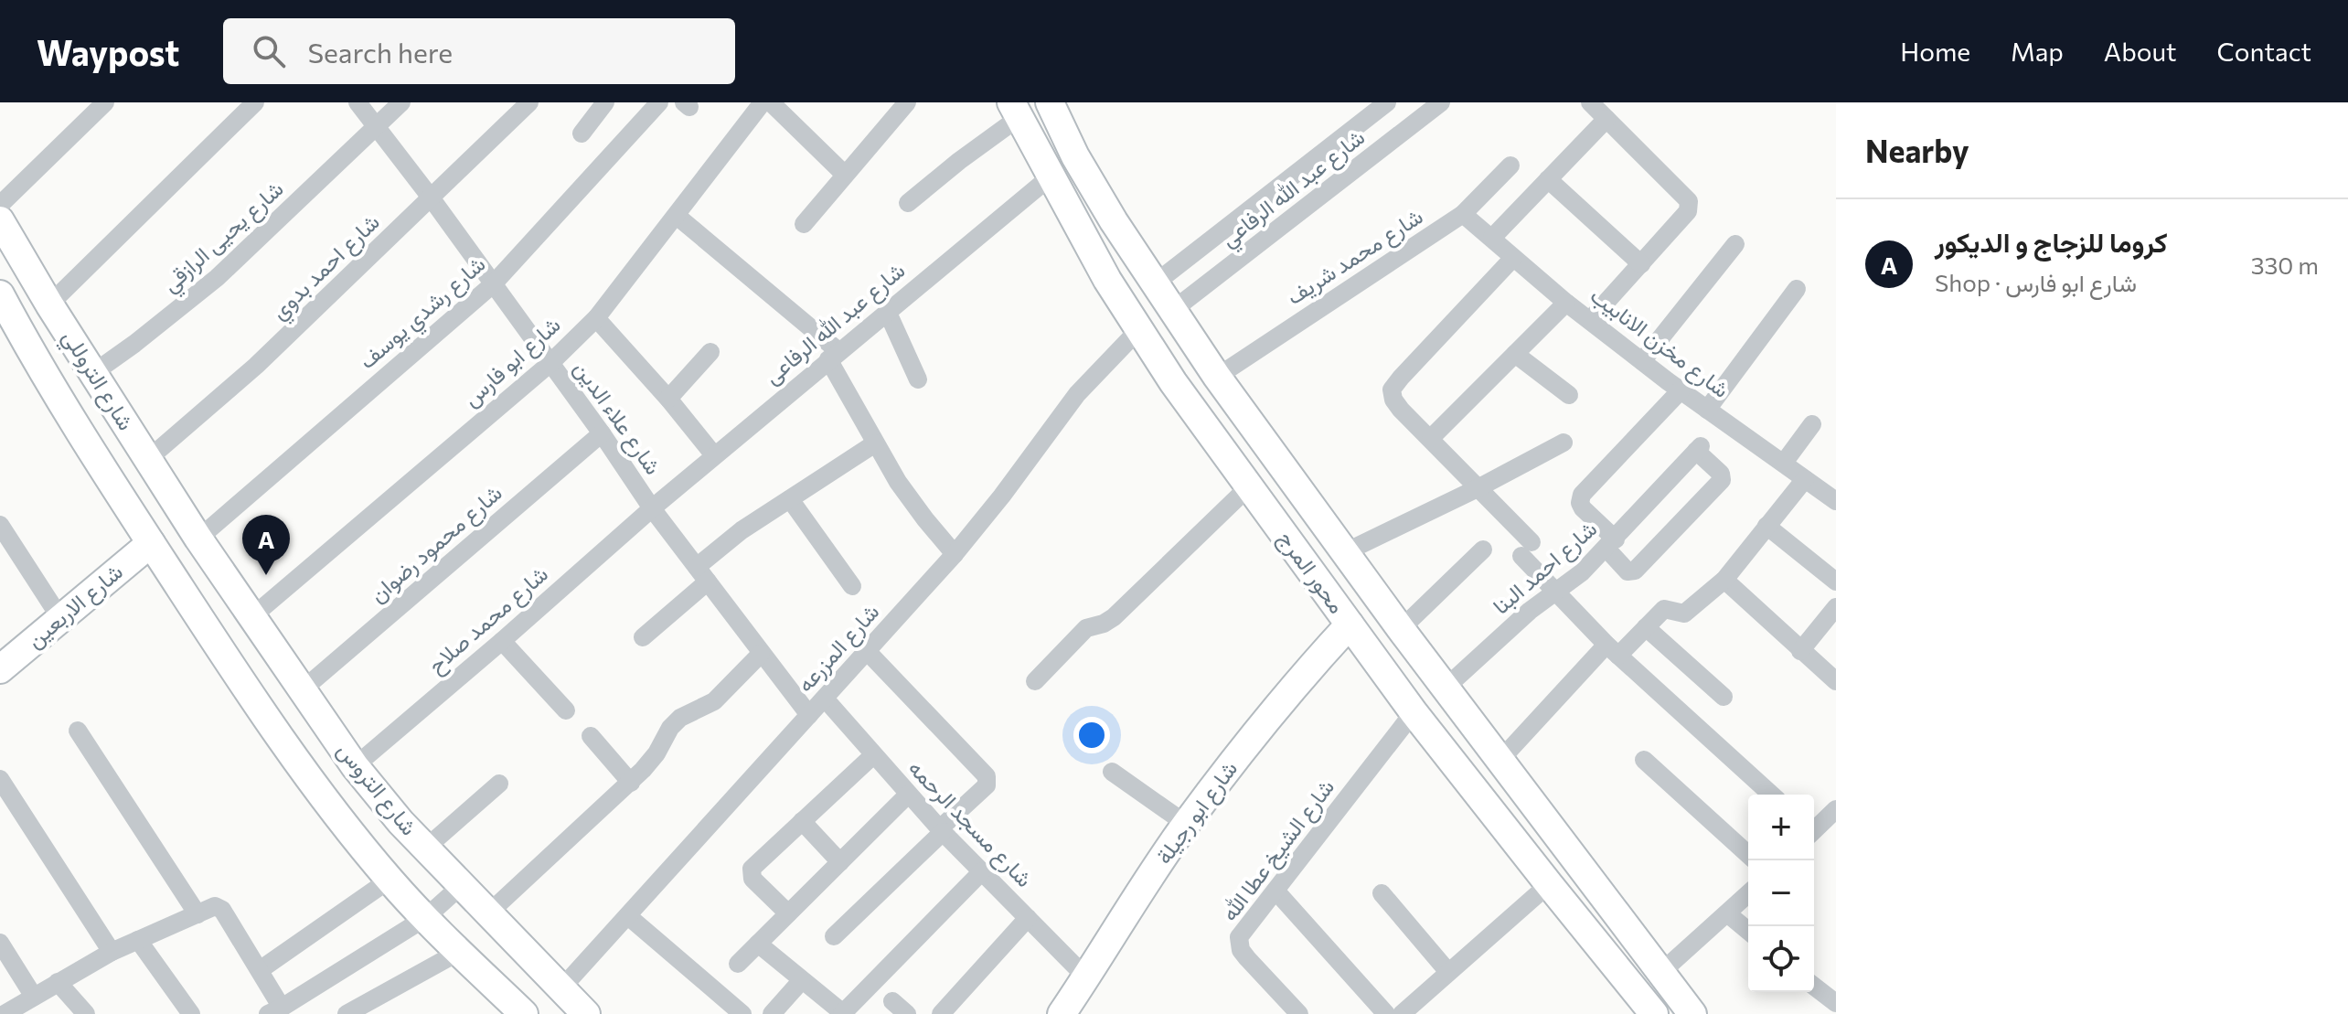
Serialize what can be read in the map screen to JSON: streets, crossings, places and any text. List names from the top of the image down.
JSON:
{
  "streets": {
    "street": [
      "شارع عبد الله الرفاعي",
      "شارع يحيى الرازقي",
      "شارع محمد شريف",
      "شارع احمد بدوي",
      "شارع رشدي يوسف",
      "شارع عبد الله الرفاعى",
      "شارع مخزن الانابيب",
      "شارع ابو فارس",
      "شارع التروللي",
      "شارع علاء الدين",
      "شارع محمود رضوان",
      "شارع احمد البنا",
      "محور المرج",
      "شارع الاربعين",
      "شارع محمد صلاح",
      "شارع المزرعه",
      "شارع التروس",
      "شارع ابو رجيلة",
      "شارع مسجد الرحمه",
      "شارع الشيخ عطا الله"
    ]
  },
  "crossings": [
    ["شارع عبد الله الرفاعي", "محور المرج"],
    ["شارع يحيى الرازقي", "شارع التروللي"],
    ["شارع يحيى الرازقي", "شارع علاء الدين"],
    ["شارع محمد شريف", "شارع مخزن الانابيب"],
    ["شارع محمد شريف", "محور المرج"],
    ["شارع احمد بدوي", "شارع التروللي"],
    ["شارع احمد بدوي", "شارع علاء الدين"],
    ["شارع رشدي يوسف", "شارع التروللي"],
    ["شارع رشدي يوسف", "شارع علاء الدين"],
    ["شارع رشدي يوسف", "شارع التروس"],
    ["شارع عبد الله الرفاعى", "شارع علاء الدين"],
    ["شارع عبد الله الرفاعى", "محور المرج"],
    ["شارع عبد الله الرفاعى", "شارع محمد صلاح"],
    ["شارع ابو فارس", "شارع علاء الدين"],
    ["شارع ابو فارس", "شارع التروس"],
    ["شارع التروللي", "شارع الاربعين"],
    ["شارع التروللي", "شارع التروس"],
    ["شارع علاء الدين", "شارع محمود رضوان"],
    ["شارع علاء الدين", "شارع محمد صلاح"],
    ["شارع علاء الدين", "شارع المزرعه"],
    ["شارع محمود رضوان", "شارع التروس"],
    ["شارع احمد البنا", "محور المرج"],
    ["محور المرج", "شارع المزرعه"],
    ["محور المرج", "شارع ابو رجيلة"],
    ["محور المرج", "شارع الشيخ عطا الله"],
    ["شارع الاربعين", "شارع التروس"],
    ["شارع محمد صلاح", "شارع التروس"],
    ["شارع المزرعه", "شارع التروس"],
    ["شارع المزرعه", "شارع مسجد الرحمه"],
    ["شارع ابو رجيلة", "شارع مسجد الرحمه"]
  ],
  "page": {
    "header": "Waypost",
    "search": "Search here",
    "nav": [
      "Home",
      "Map",
      "About",
      "Contact"
    ],
    "heading": "Nearby",
    "list": [
      {
        "mark": "A",
        "name": "كروما للزجاج و الديكور",
        "note": "Shop · شارع ابو فارس",
        "value": "330 m"
      }
    ],
    "pins": "A",
    "map_buttons": ["+", "−"]
  }
}
